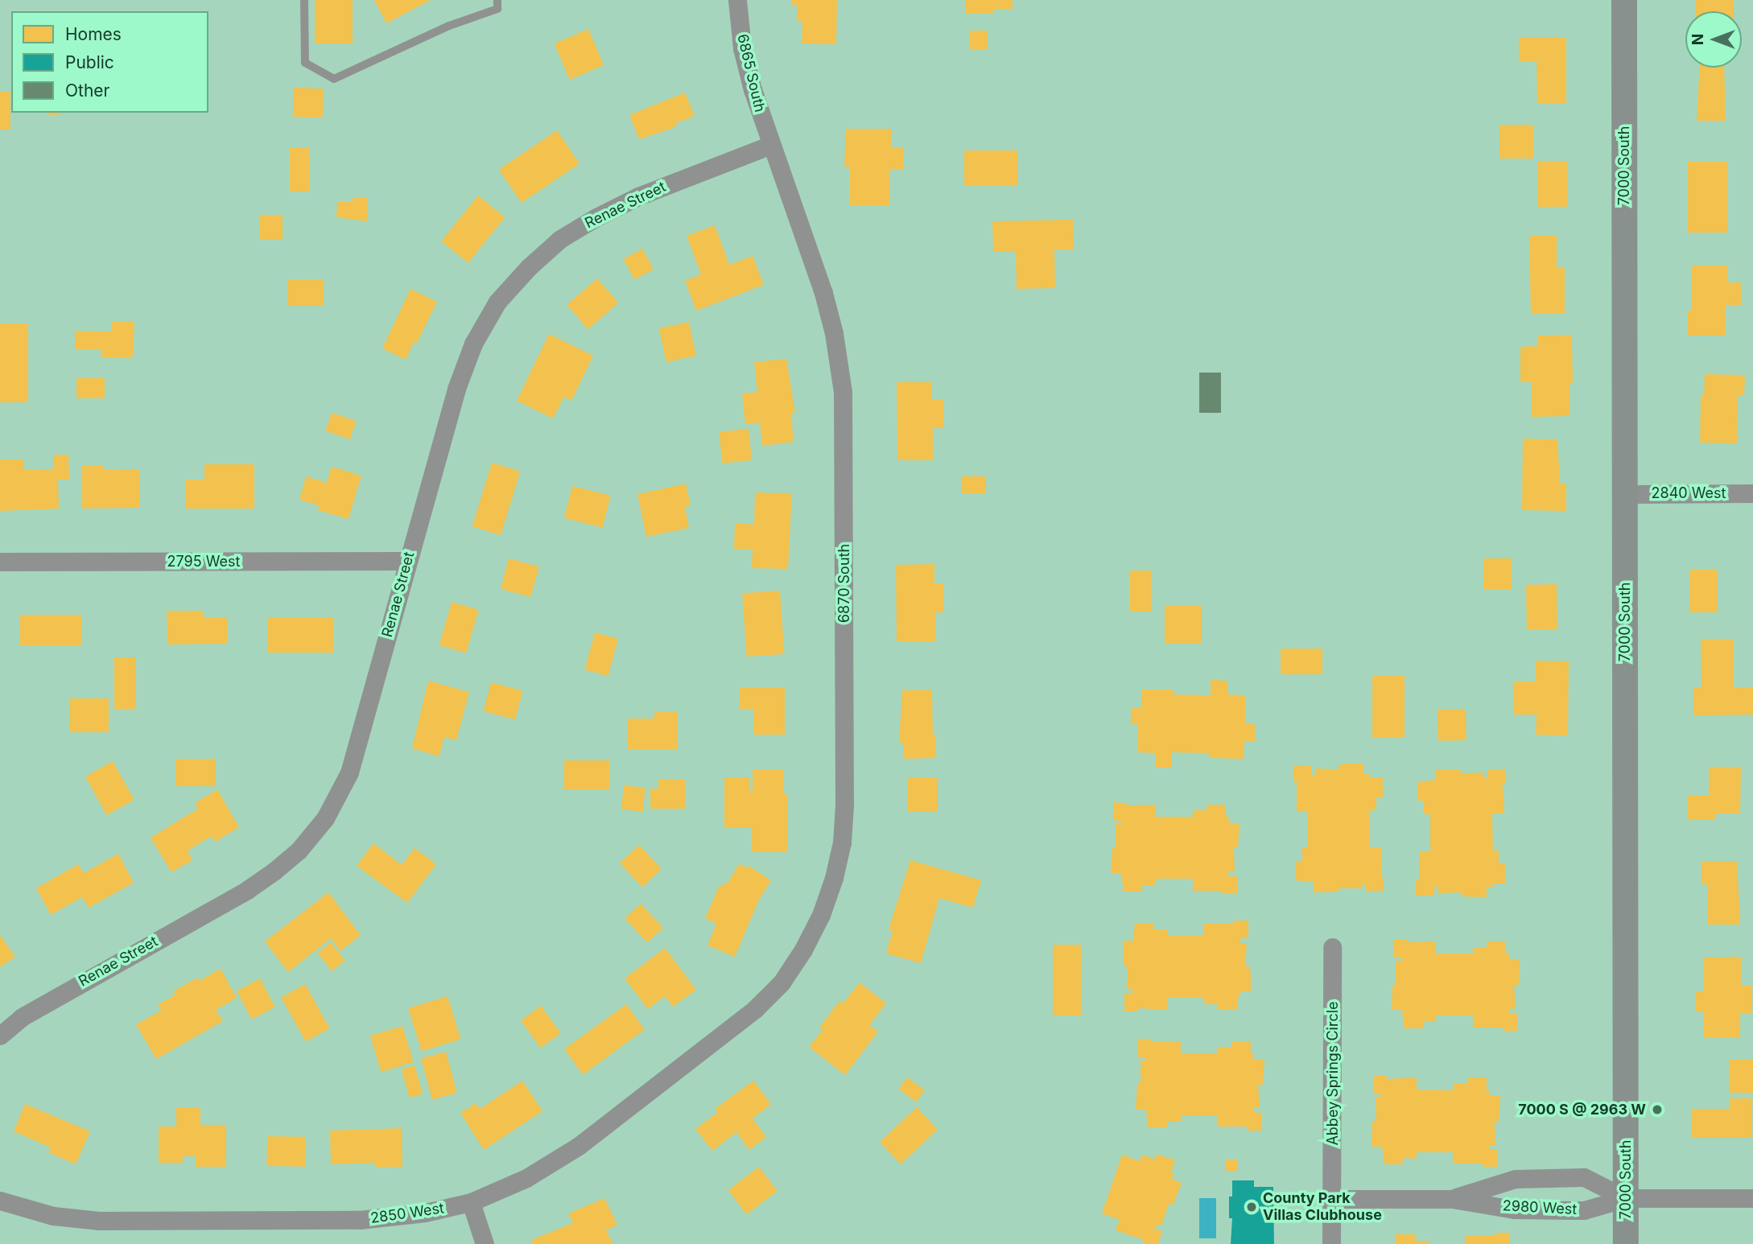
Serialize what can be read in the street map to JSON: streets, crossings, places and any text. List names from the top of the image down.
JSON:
{
  "streets": {
    "main road": ["7000 South"],
    "street": [
      "6865 South",
      "Renae Street",
      "2840 West",
      "2795 West",
      "6870 South",
      "Abbey Springs Circle",
      "2980 West",
      "2850 West"
    ]
  },
  "crossings": [
    ["6865 South", "Renae Street"],
    ["6865 South", "6870 South"],
    ["7000 South", "2840 West"],
    ["7000 South", "2980 West"],
    ["Renae Street", "2795 West"],
    ["Renae Street", "6870 South"],
    ["6870 South", "2850 West"],
    ["Abbey Springs Circle", "2980 West"]
  ],
  "places": ["7000 S @ 2963 W", "County Park Villas Clubhouse"],
  "legend": ["Homes", "Public", "Other"],
  "north": "left"
}
